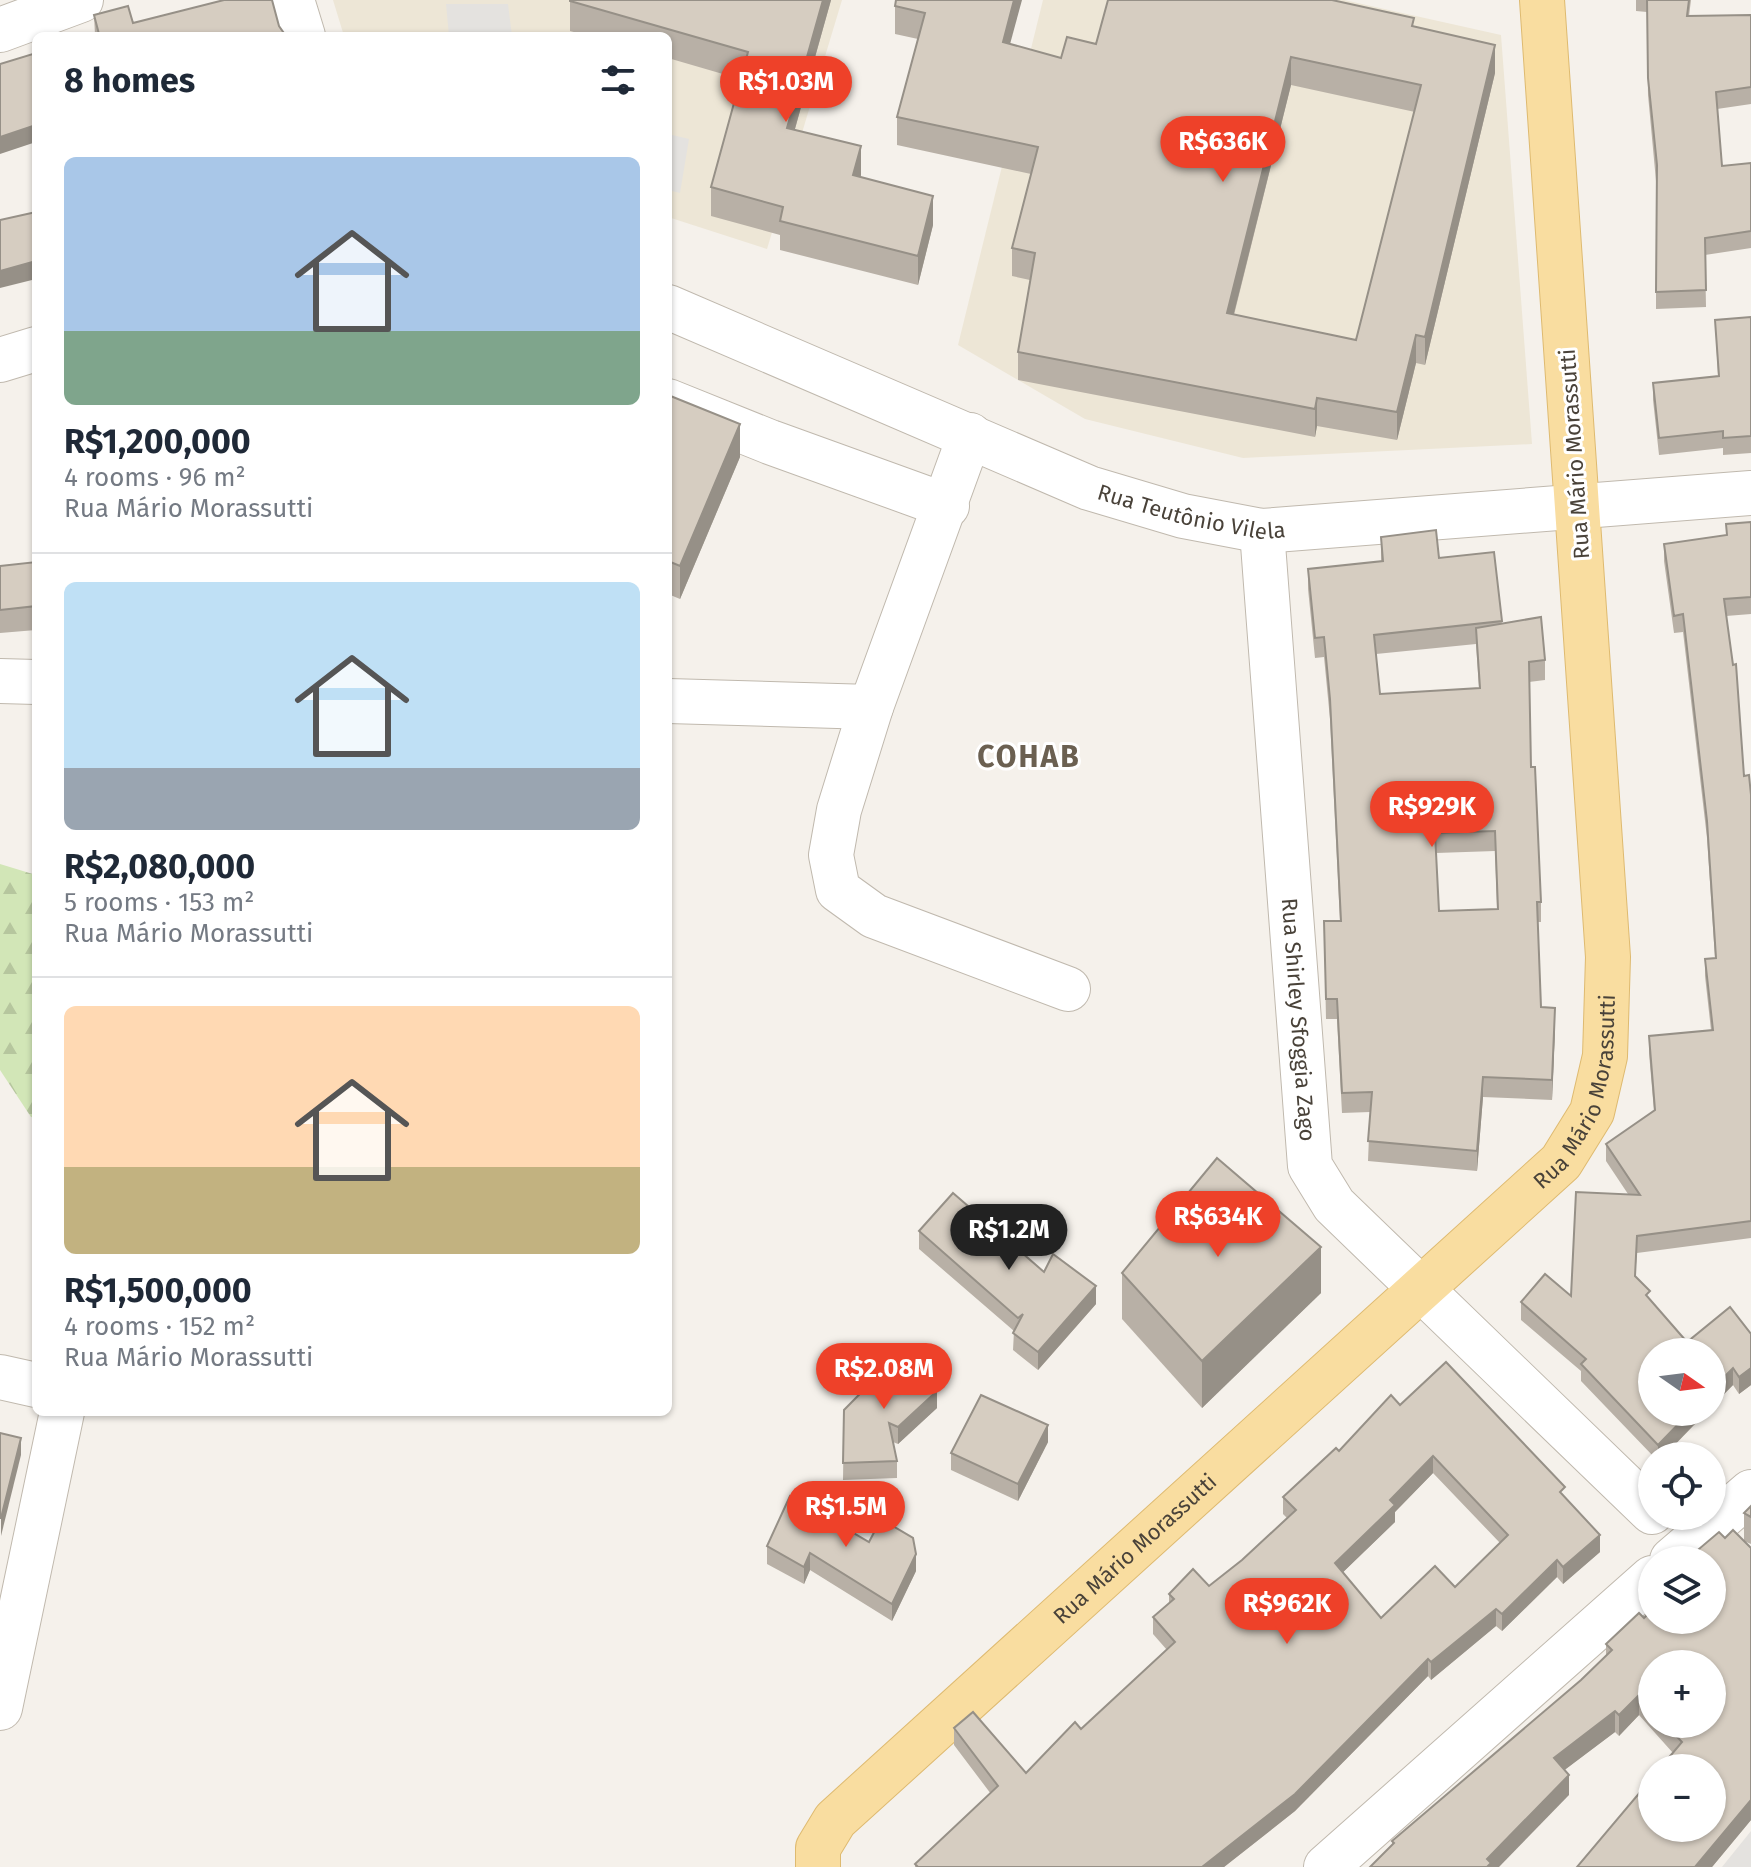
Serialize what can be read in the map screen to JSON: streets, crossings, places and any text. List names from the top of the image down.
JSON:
{
  "streets": {
    "main road": ["Rua Mário Morassutti"],
    "street": ["Rua Teutônio Vilela", "Rua Shirley Sfoggia Zago"]
  },
  "crossings": [
    ["Rua Mário Morassutti", "Rua Teutônio Vilela"],
    ["Rua Mário Morassutti", "Rua Shirley Sfoggia Zago"],
    ["Rua Teutônio Vilela", "Rua Shirley Sfoggia Zago"]
  ],
  "districts": ["COHAB"],
  "north": "right",
  "page": {
    "heading": "8 homes",
    "price": [
      "R$1.03M",
      "R$636K",
      "R$929K",
      "R$634K",
      "R$1.2M",
      "R$2.08M",
      "R$1.5M",
      "R$962K"
    ],
    "list": [
      {
        "name": "R$1,200,000",
        "note": "4 rooms · 96 m² · Rua Mário Morassutti"
      },
      {
        "name": "R$2,080,000",
        "note": "5 rooms · 153 m² · Rua Mário Morassutti"
      },
      {
        "name": "R$1,500,000",
        "note": "4 rooms · 152 m² · Rua Mário Morassutti"
      }
    ],
    "map_buttons": ["+", "−"]
  }
}
